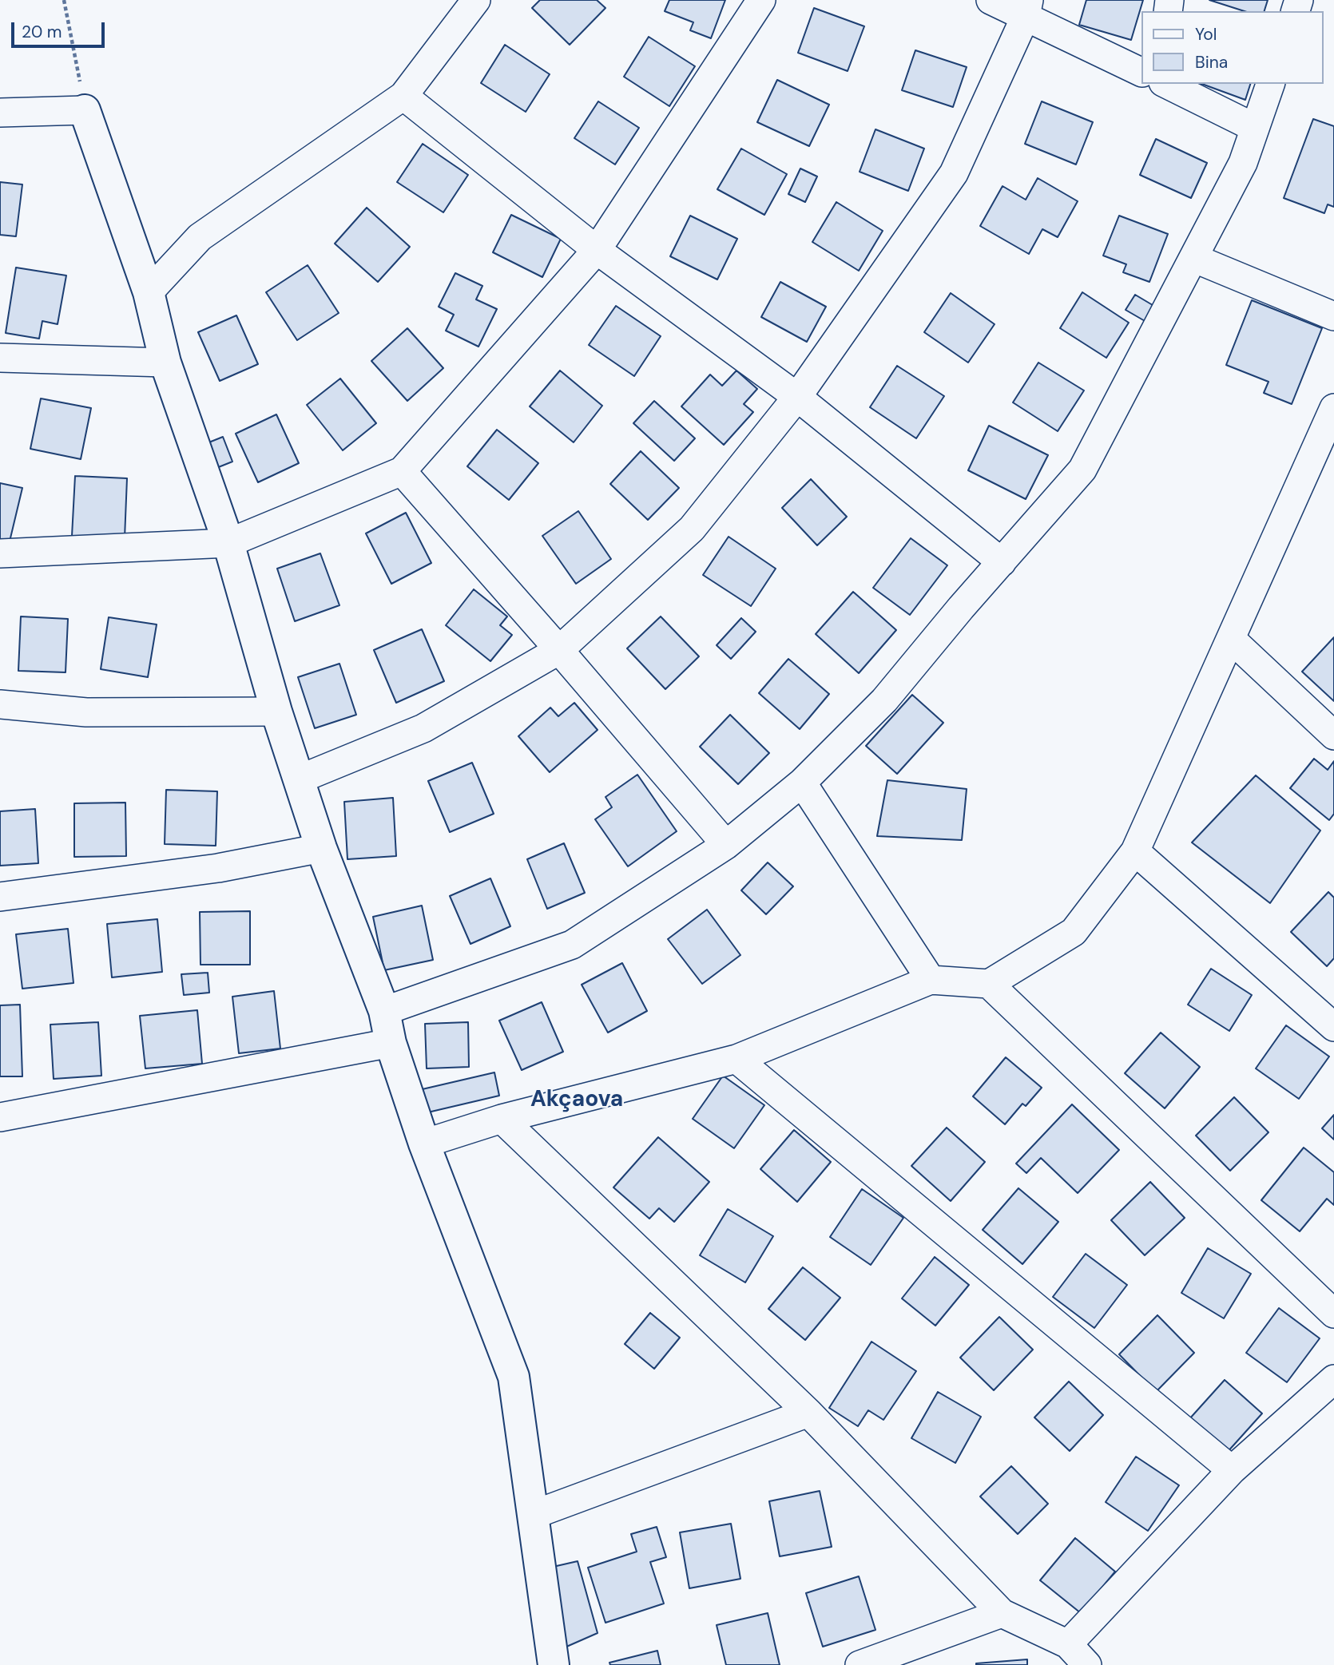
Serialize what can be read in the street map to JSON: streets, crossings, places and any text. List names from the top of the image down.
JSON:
{
  "districts": ["Akçaova"],
  "legend": ["Yol", "Bina"],
  "scale_bar": "20 m"
}
